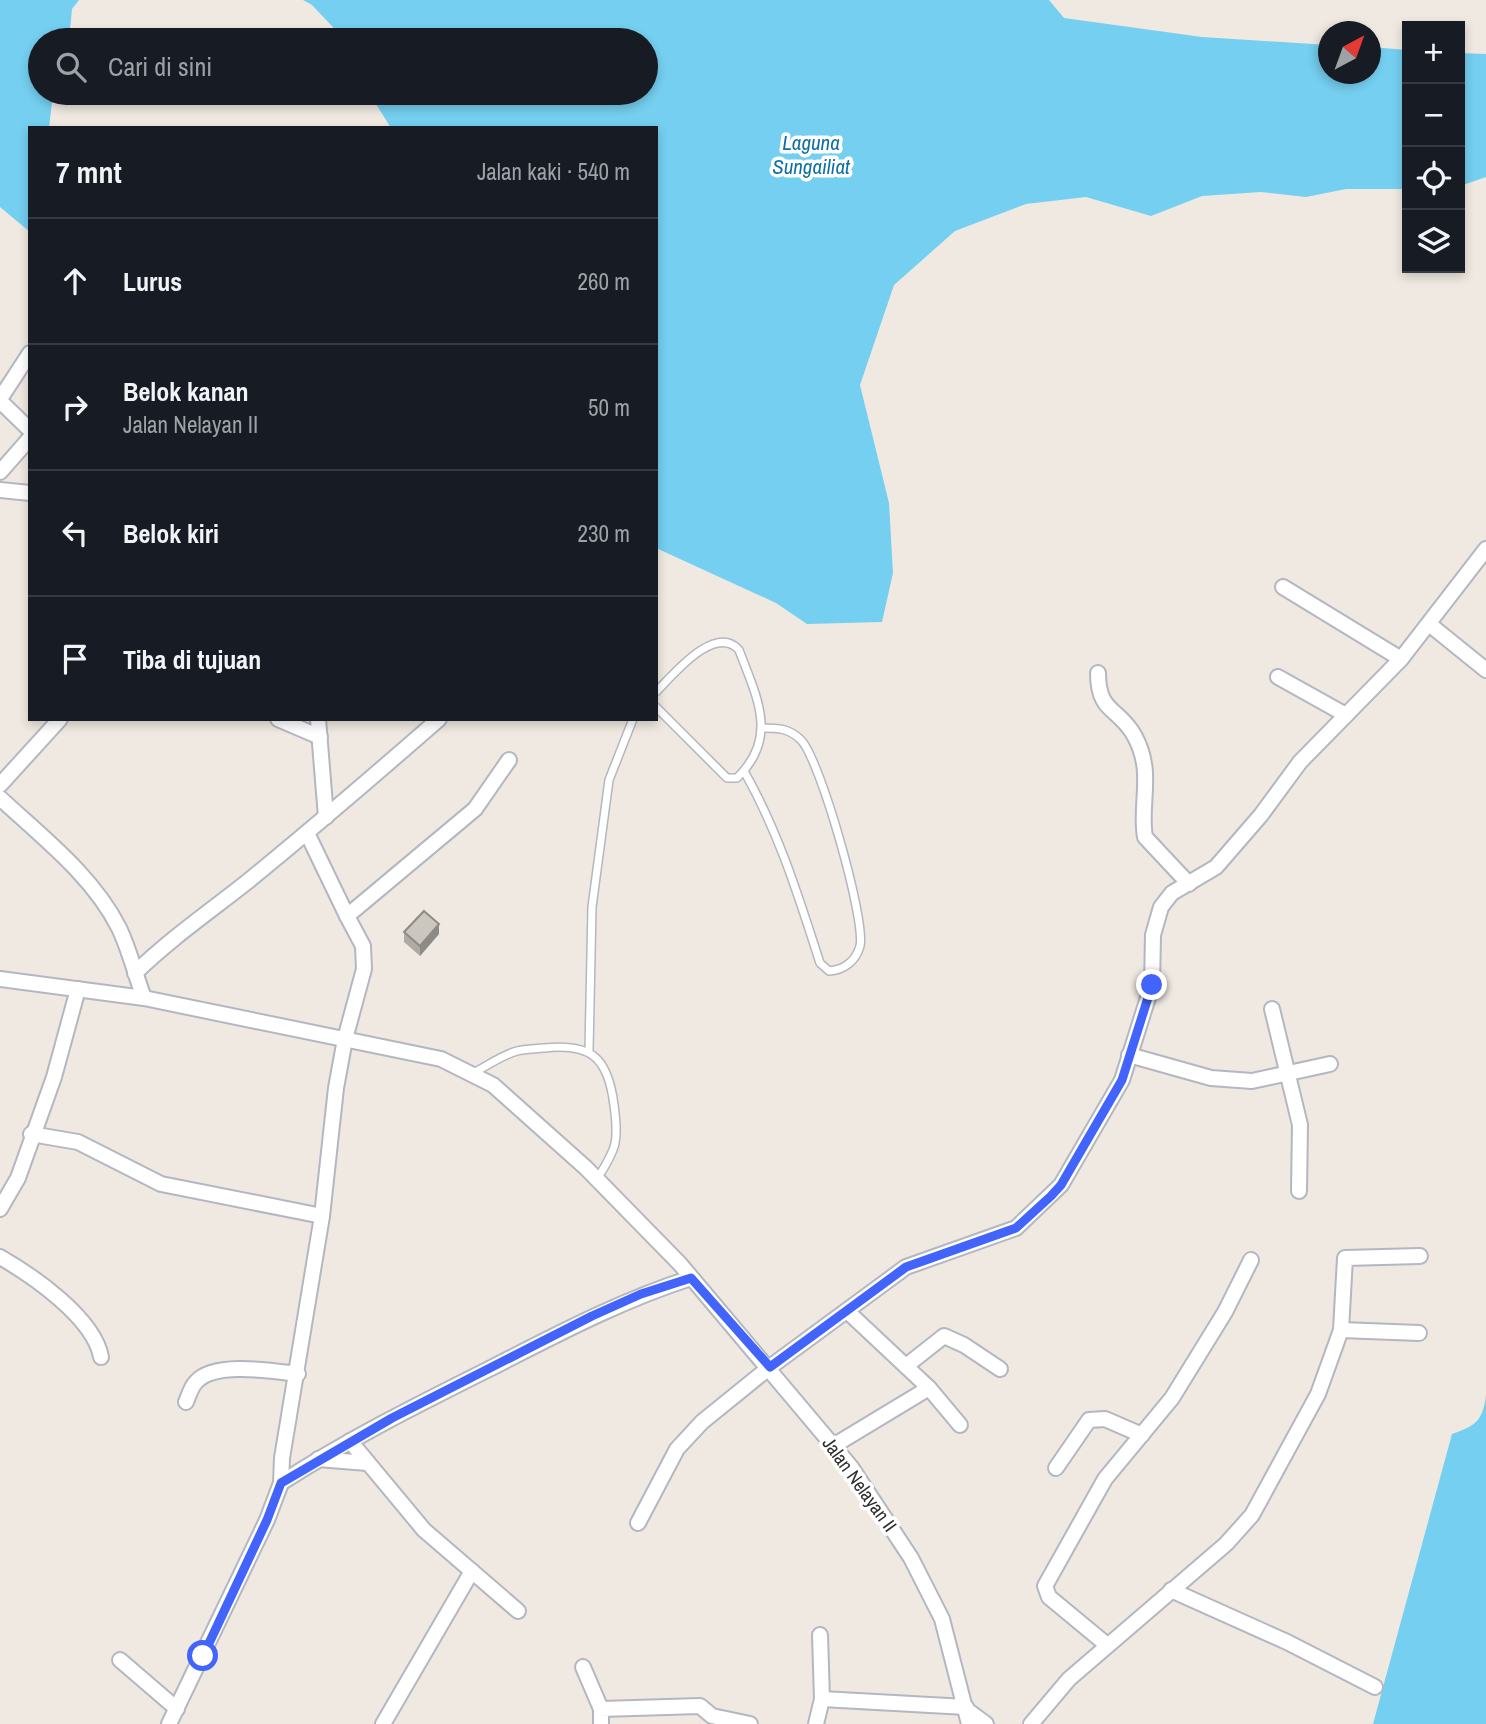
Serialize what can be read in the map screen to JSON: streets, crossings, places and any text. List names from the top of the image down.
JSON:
{
  "streets": {
    "street": ["Jalan Nelayan II"]
  },
  "water": ["Laguna Sungailiat"],
  "north": "top right",
  "page": {
    "map_buttons": ["+", "−"],
    "search": "Cari di sini",
    "heading": ["7 mnt", "Jalan kaki · 540 m"],
    "list": [
      ["Lurus", "260 m"],
      ["Belok kanan", "Jalan Nelayan II", "50 m"],
      ["Belok kiri", "230 m"],
      "Tiba di tujuan"
    ]
  }
}
